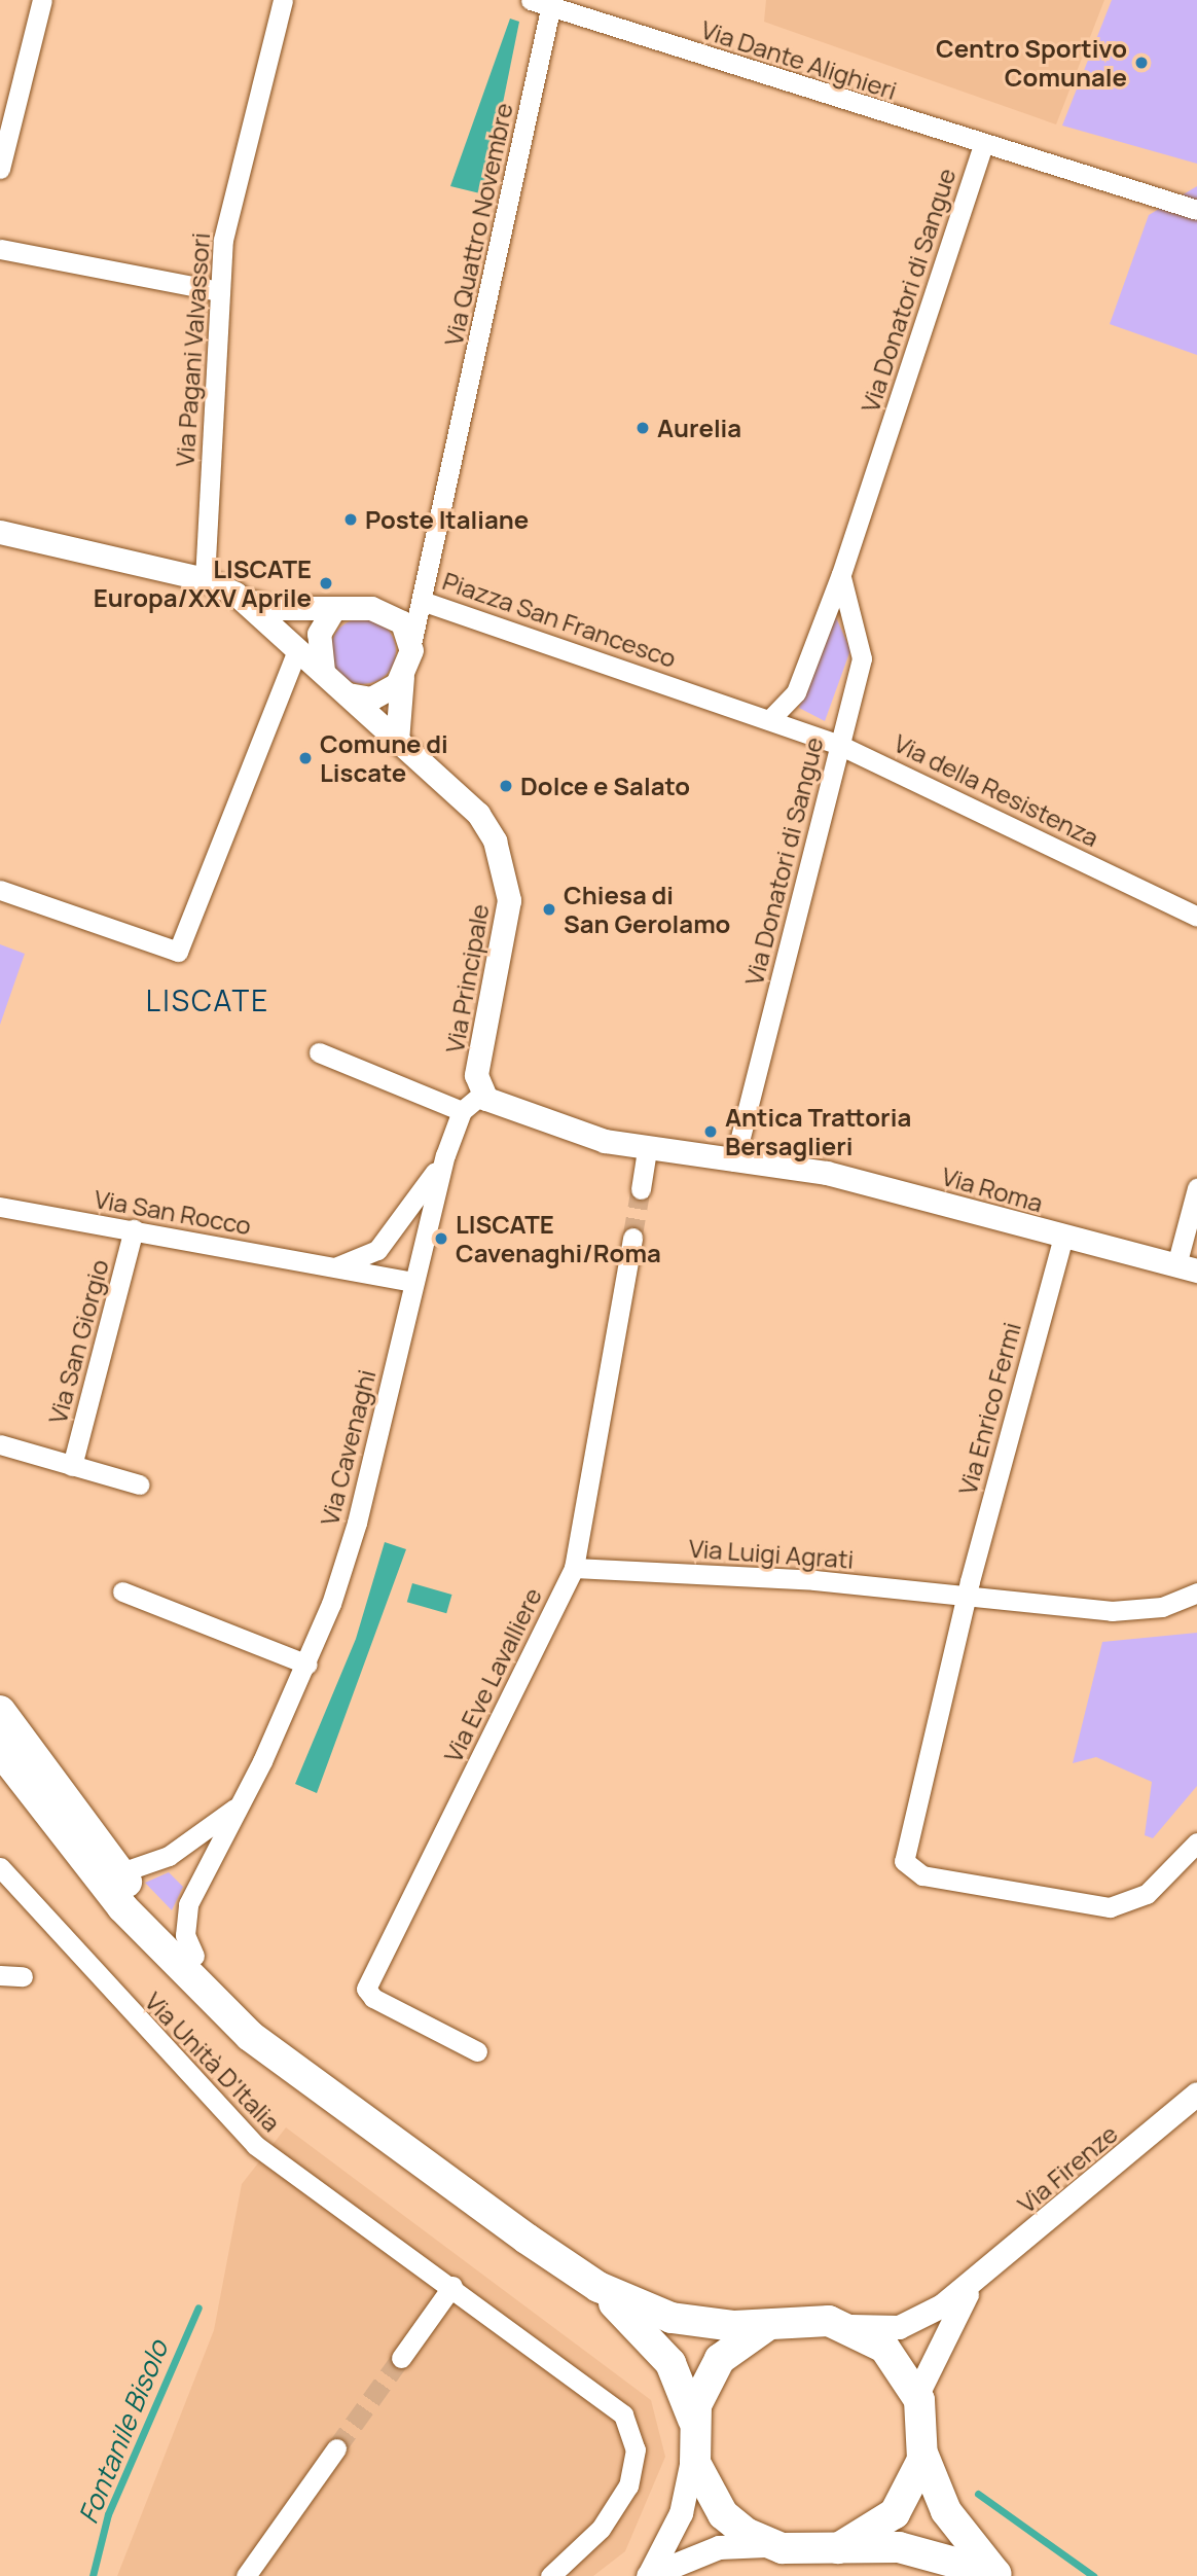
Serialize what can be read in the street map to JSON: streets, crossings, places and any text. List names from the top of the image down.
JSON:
{
  "streets": {
    "street": [
      "Via Dante Alighieri",
      "Via Quattro Novembre",
      "Via Donatori di Sangue",
      "Via Pagani Valvassori",
      "Piazza San Francesco",
      "Via della Resistenza",
      "Via Principale",
      "Via Roma",
      "Via San Rocco",
      "Via San Giorgio",
      "Via Enrico Fermi",
      "Via Cavenaghi",
      "Via Luigi Agrati",
      "Via Eve Lavalliere",
      "Via Unità D'Italia",
      "Via Firenze"
    ]
  },
  "crossings": [
    ["Via Dante Alighieri", "Via Quattro Novembre"],
    ["Via Dante Alighieri", "Via Donatori di Sangue"],
    ["Via Quattro Novembre", "Piazza San Francesco"],
    ["Via Donatori di Sangue", "Piazza San Francesco"],
    ["Via Donatori di Sangue", "Via della Resistenza"],
    ["Via Donatori di Sangue", "Via Roma"],
    ["Piazza San Francesco", "Via della Resistenza"],
    ["Via Principale", "Via Roma"],
    ["Via Principale", "Via Cavenaghi"],
    ["Via Roma", "Via Enrico Fermi"],
    ["Via Roma", "Via Cavenaghi"],
    ["Via San Rocco", "Via San Giorgio"],
    ["Via San Rocco", "Via Cavenaghi"],
    ["Via Enrico Fermi", "Via Luigi Agrati"],
    ["Via Luigi Agrati", "Via Eve Lavalliere"]
  ],
  "districts": ["LISCATE"],
  "water": ["Fontanile Bisolo"],
  "places": [
    "Centro Sportivo Comunale",
    "Aurelia",
    "Poste Italiane",
    "LISCATE Europa/XXV Aprile",
    "Comune di Liscate",
    "Dolce e Salato",
    "Chiesa di San Gerolamo",
    "Antica Trattoria Bersaglieri",
    "LISCATE Cavenaghi/Roma"
  ]
}
